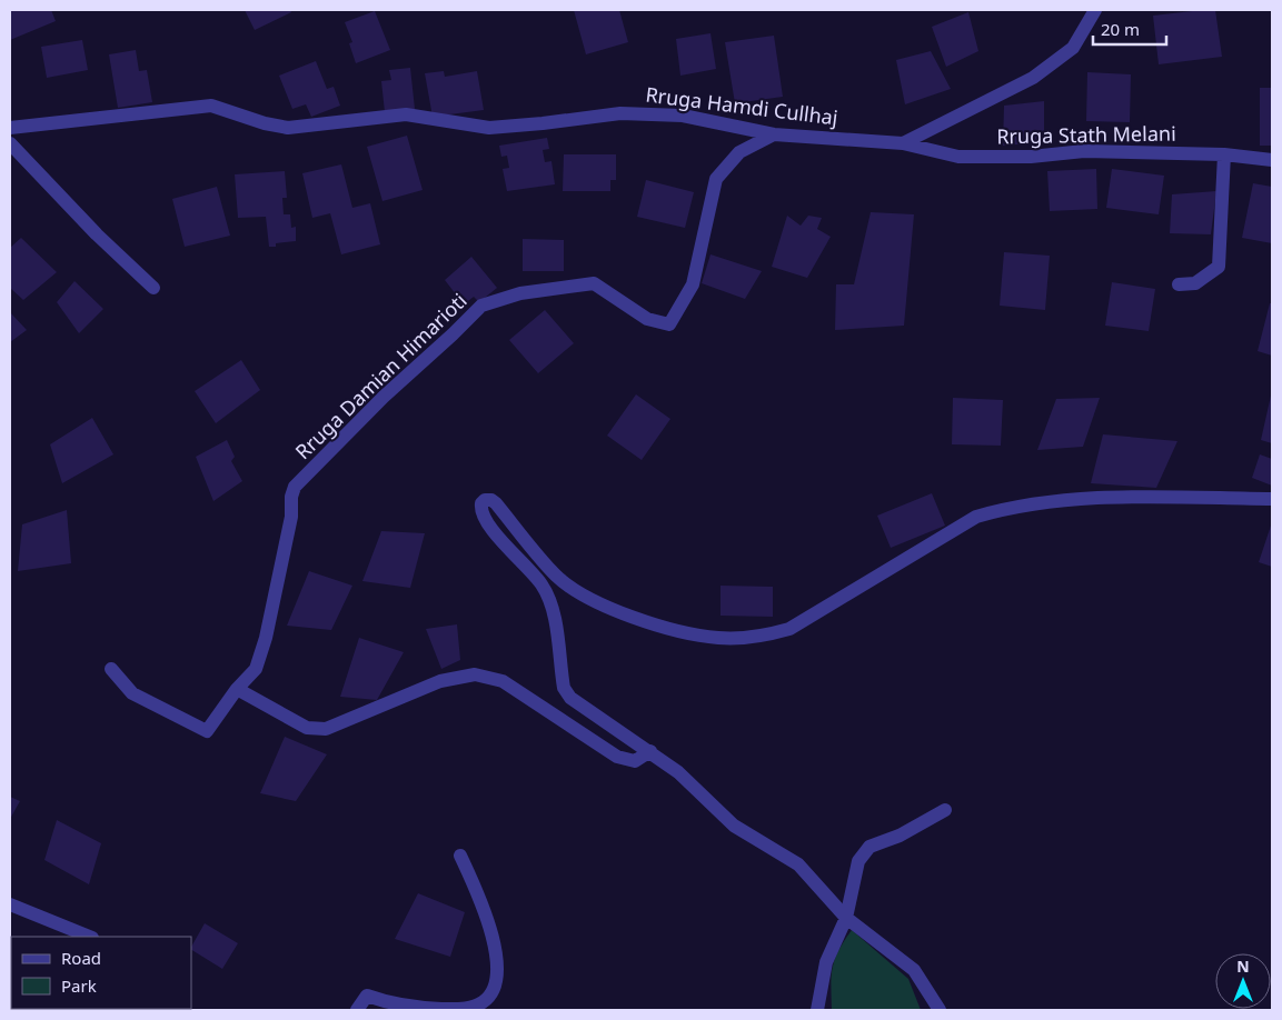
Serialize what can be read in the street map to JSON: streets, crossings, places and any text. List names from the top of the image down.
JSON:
{
  "streets": {
    "street": ["Rruga Hamdi Cullhaj", "Rruga Stath Melani", "Rruga Damian Himarioti"]
  },
  "crossings": [
    ["Rruga Hamdi Cullhaj", "Rruga Stath Melani"],
    ["Rruga Hamdi Cullhaj", "Rruga Damian Himarioti"]
  ],
  "legend": ["Road", "Park"],
  "scale_bar": "20 m",
  "north": "top"
}
